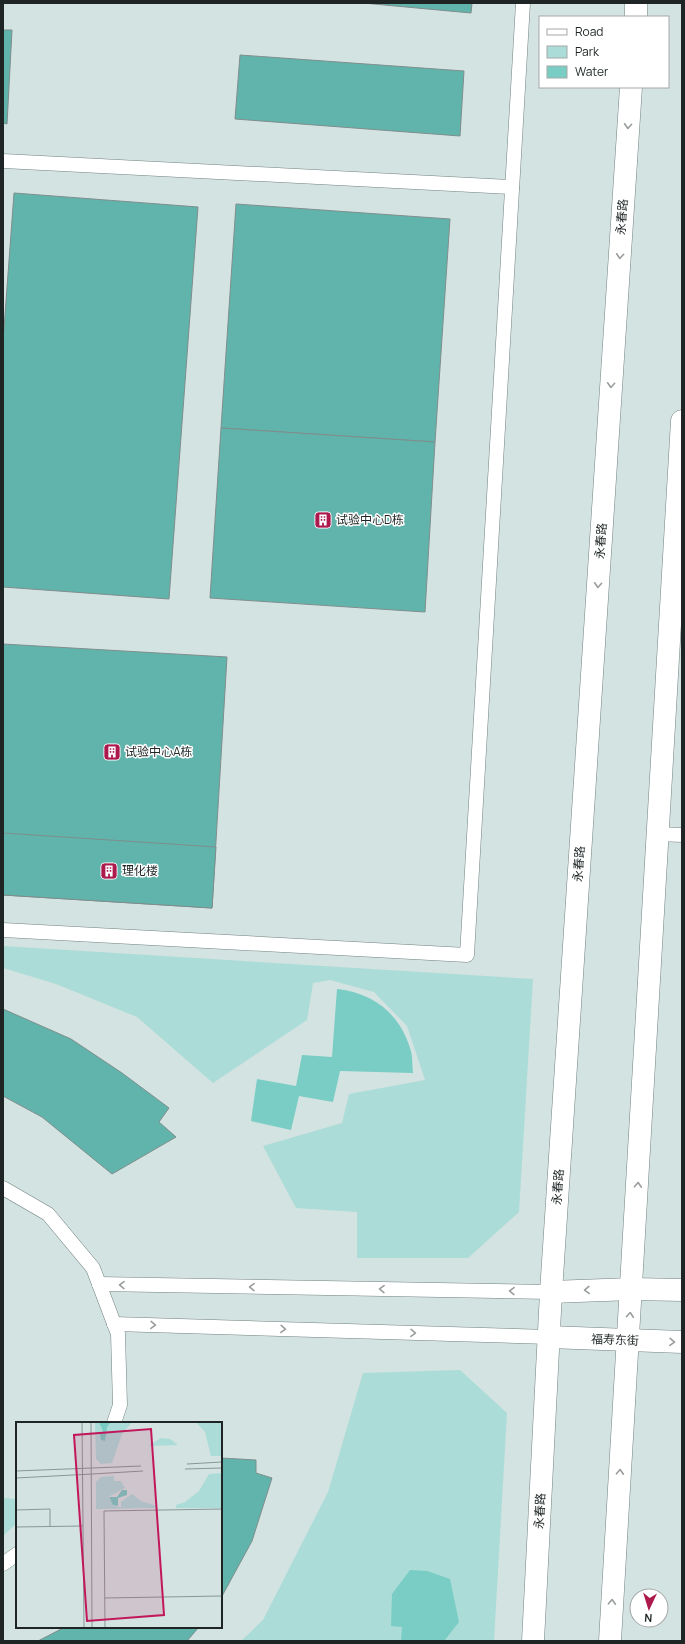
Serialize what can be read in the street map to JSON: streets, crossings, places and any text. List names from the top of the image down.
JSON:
{
  "streets": {
    "main road": ["永春路", "福寿东街"]
  },
  "crossings": [
    ["永春路", "福寿东街"]
  ],
  "places": {
    "building": ["试验中心D栋", "试验中心A栋", "理化楼"]
  },
  "legend": ["Road", "Park", "Water"],
  "north": "bottom"
}
